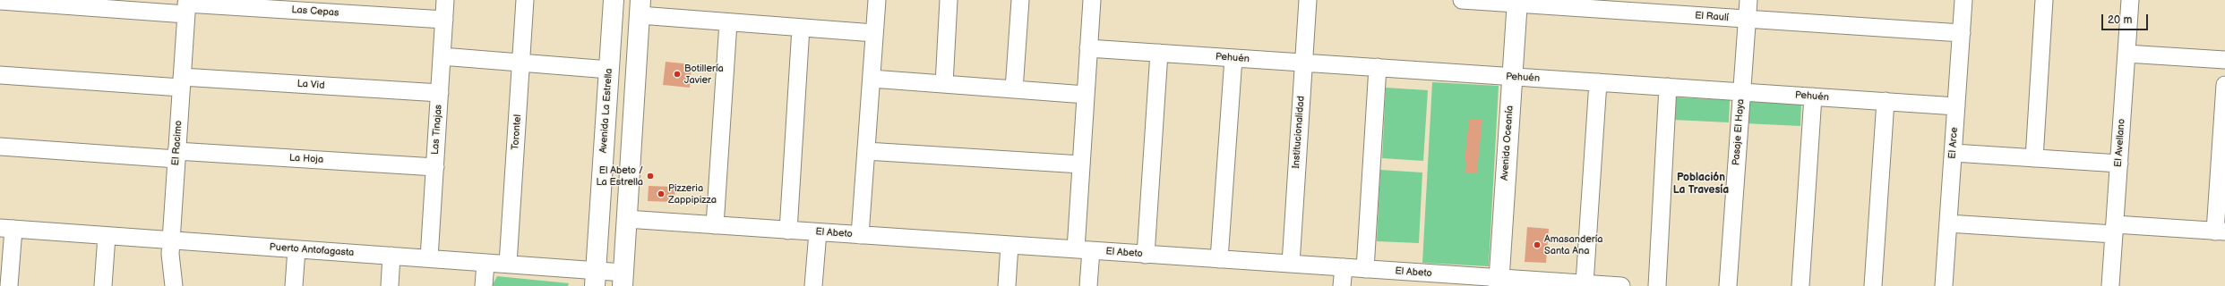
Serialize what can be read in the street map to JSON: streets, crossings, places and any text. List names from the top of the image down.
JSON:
{
  "streets": {
    "main road": ["Avenida La Estrella", "Avenida Oceanía"],
    "street": [
      "Las Cepas",
      "El Raulí",
      "Pehuén",
      "La Vid",
      "Las Tinajas",
      "Torontel",
      "Institucionalidad",
      "Pasaje El Haya",
      "El Racimo",
      "El Arce",
      "El Avellano",
      "La Hoja",
      "El Abeto",
      "Puerto Antofagasta"
    ]
  },
  "crossings": [
    ["Las Cepas", "Las Tinajas"],
    ["Las Cepas", "El Racimo"],
    ["El Raulí", "Pasaje El Haya"],
    ["El Raulí", "Avenida Oceanía"],
    ["El Raulí", "El Arce"],
    ["Pehuén", "Institucionalidad"],
    ["Pehuén", "Pasaje El Haya"],
    ["Pehuén", "Avenida Oceanía"],
    ["Pehuén", "El Arce"],
    ["La Vid", "Las Tinajas"],
    ["La Vid", "El Racimo"],
    ["Avenida La Estrella", "Puerto Antofagasta"],
    ["Las Tinajas", "La Hoja"],
    ["Las Tinajas", "Puerto Antofagasta"],
    ["Torontel", "Puerto Antofagasta"],
    ["Institucionalidad", "El Abeto"],
    ["El Racimo", "La Hoja"],
    ["El Racimo", "Puerto Antofagasta"],
    ["Avenida Oceanía", "El Abeto"]
  ],
  "districts": ["Población La Travesía"],
  "places": [
    "Botillería Javier",
    "El Abeto / La Estrella",
    "Pizzeria Zappipizza",
    "Amasandería Santa Ana"
  ],
  "scale_bar": "20 m"
}
